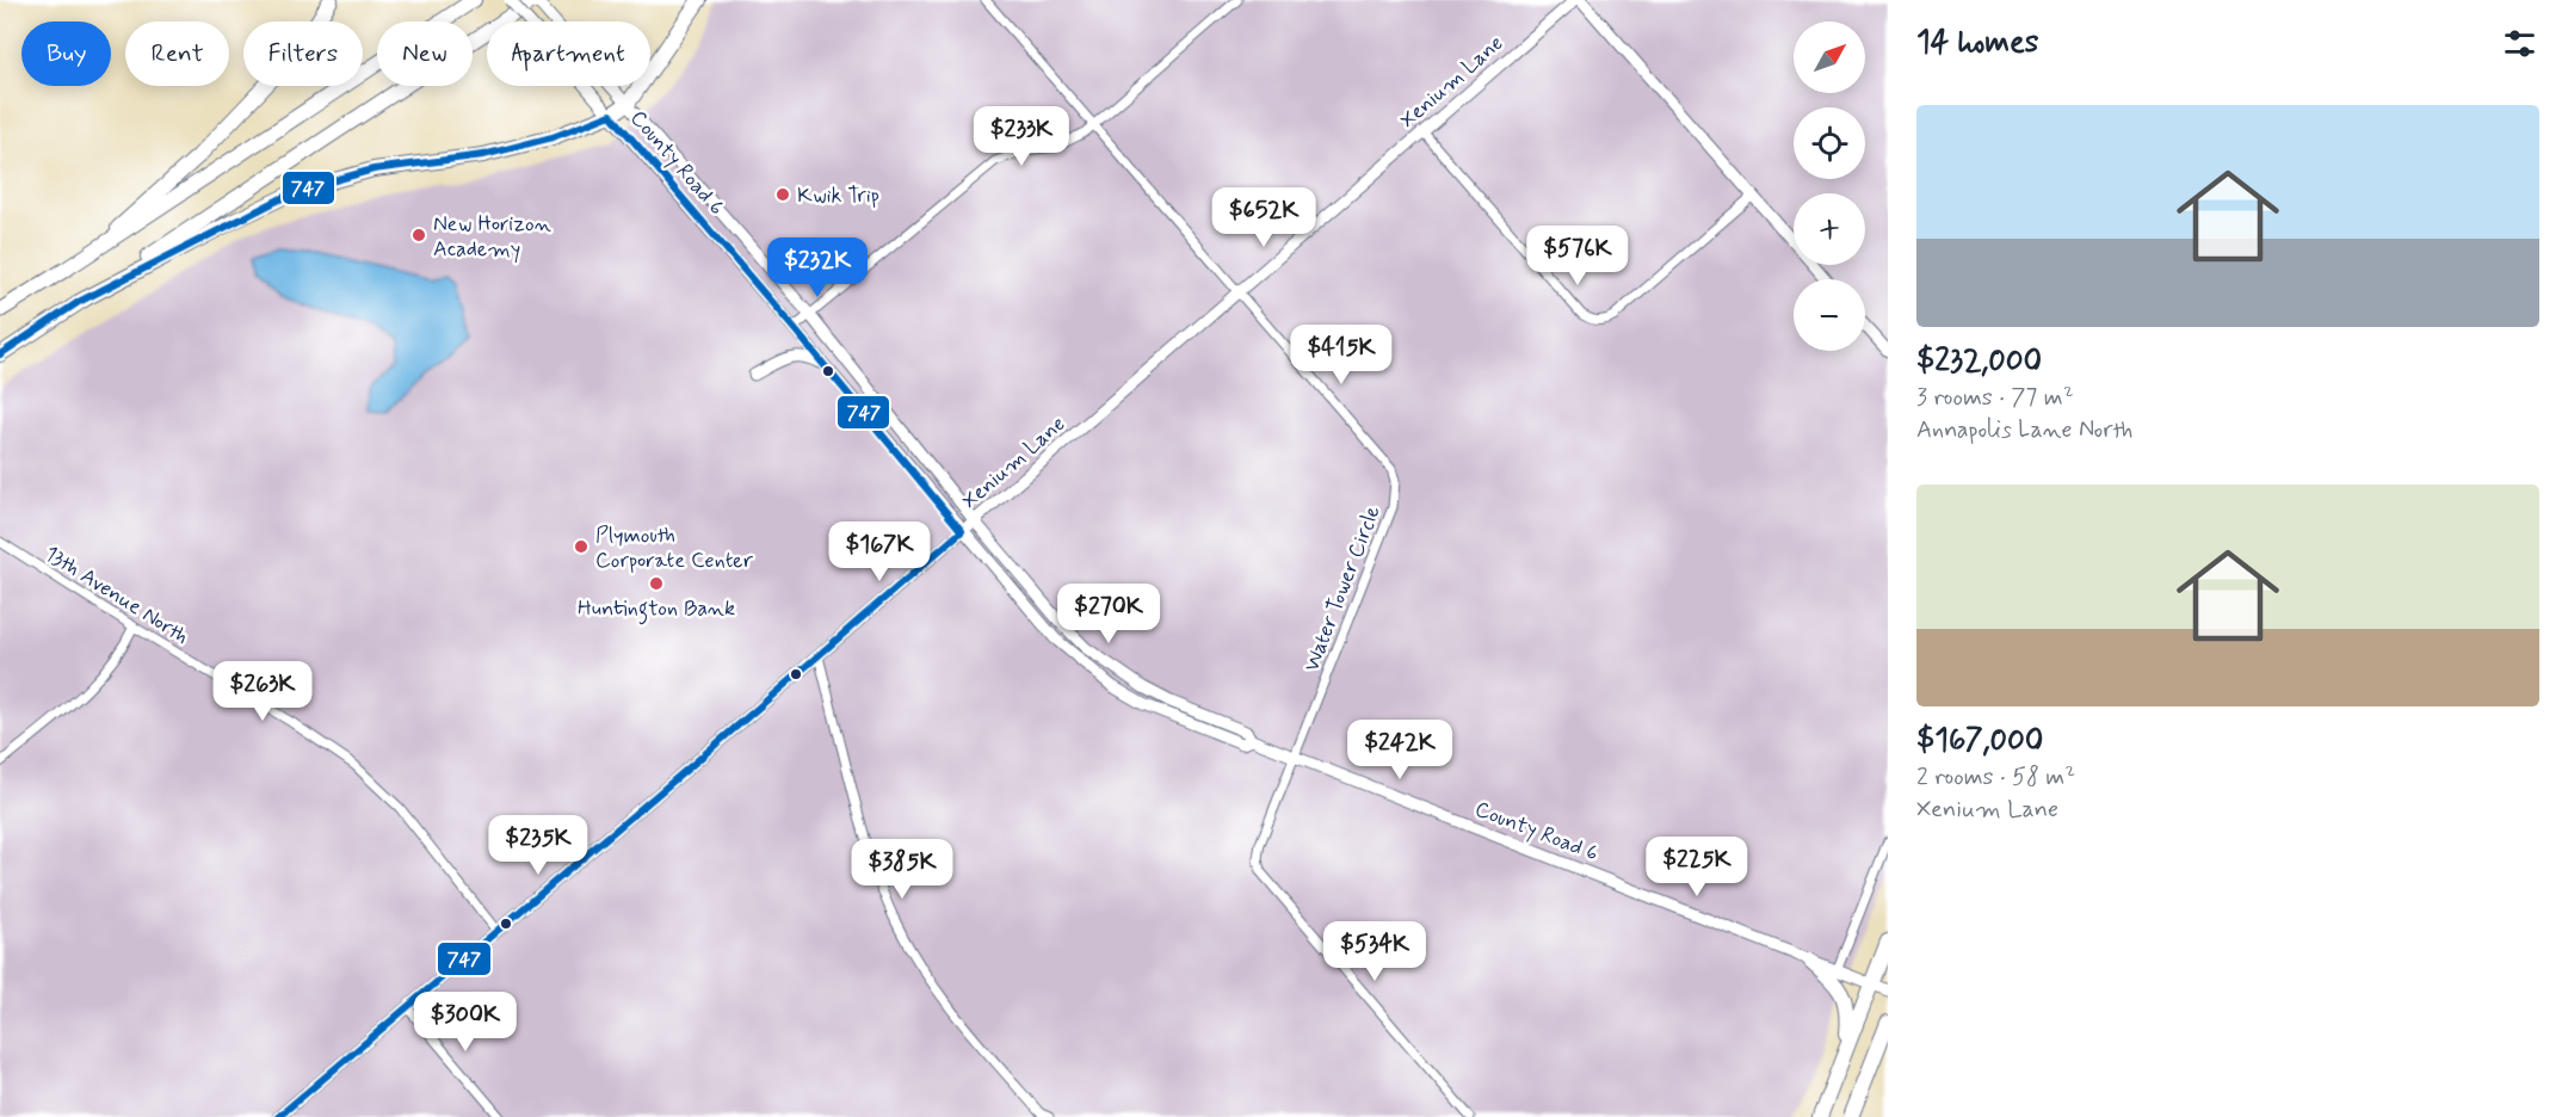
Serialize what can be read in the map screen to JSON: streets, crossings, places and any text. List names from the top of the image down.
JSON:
{
  "streets": {
    "main road": ["Xenium Lane", "County Road 6"],
    "street": ["Water Tower Circle", "13th Avenue North"]
  },
  "crossings": [
    ["Xenium Lane", "County Road 6"],
    ["Xenium Lane", "Water Tower Circle"],
    ["Xenium Lane", "13th Avenue North"],
    ["County Road 6", "Water Tower Circle"]
  ],
  "places": [
    "Kwik Trip",
    "New Horizon Academy",
    "Plymouth Corporate Center",
    "Huntington Bank"
  ],
  "lines": ["transit line 747"],
  "north": "top right",
  "page": {
    "heading": "14 homes",
    "map_buttons": ["+", "−"],
    "chip": [
      "Buy",
      "Rent",
      "Filters",
      "New",
      "Apartment"
    ],
    "list": [
      {
        "name": "$232,000",
        "note": "3 rooms · 77 m² · Annapolis Lane North"
      },
      {
        "name": "$167,000",
        "note": "2 rooms · 58 m² · Xenium Lane"
      }
    ],
    "price": [
      "$233K",
      "$652K",
      "$576K",
      "$232K",
      "$415K",
      "$167K",
      "$270K",
      "$263K",
      "$242K",
      "$235K",
      "$225K",
      "$385K",
      "$534K",
      "$300K"
    ]
  }
}
